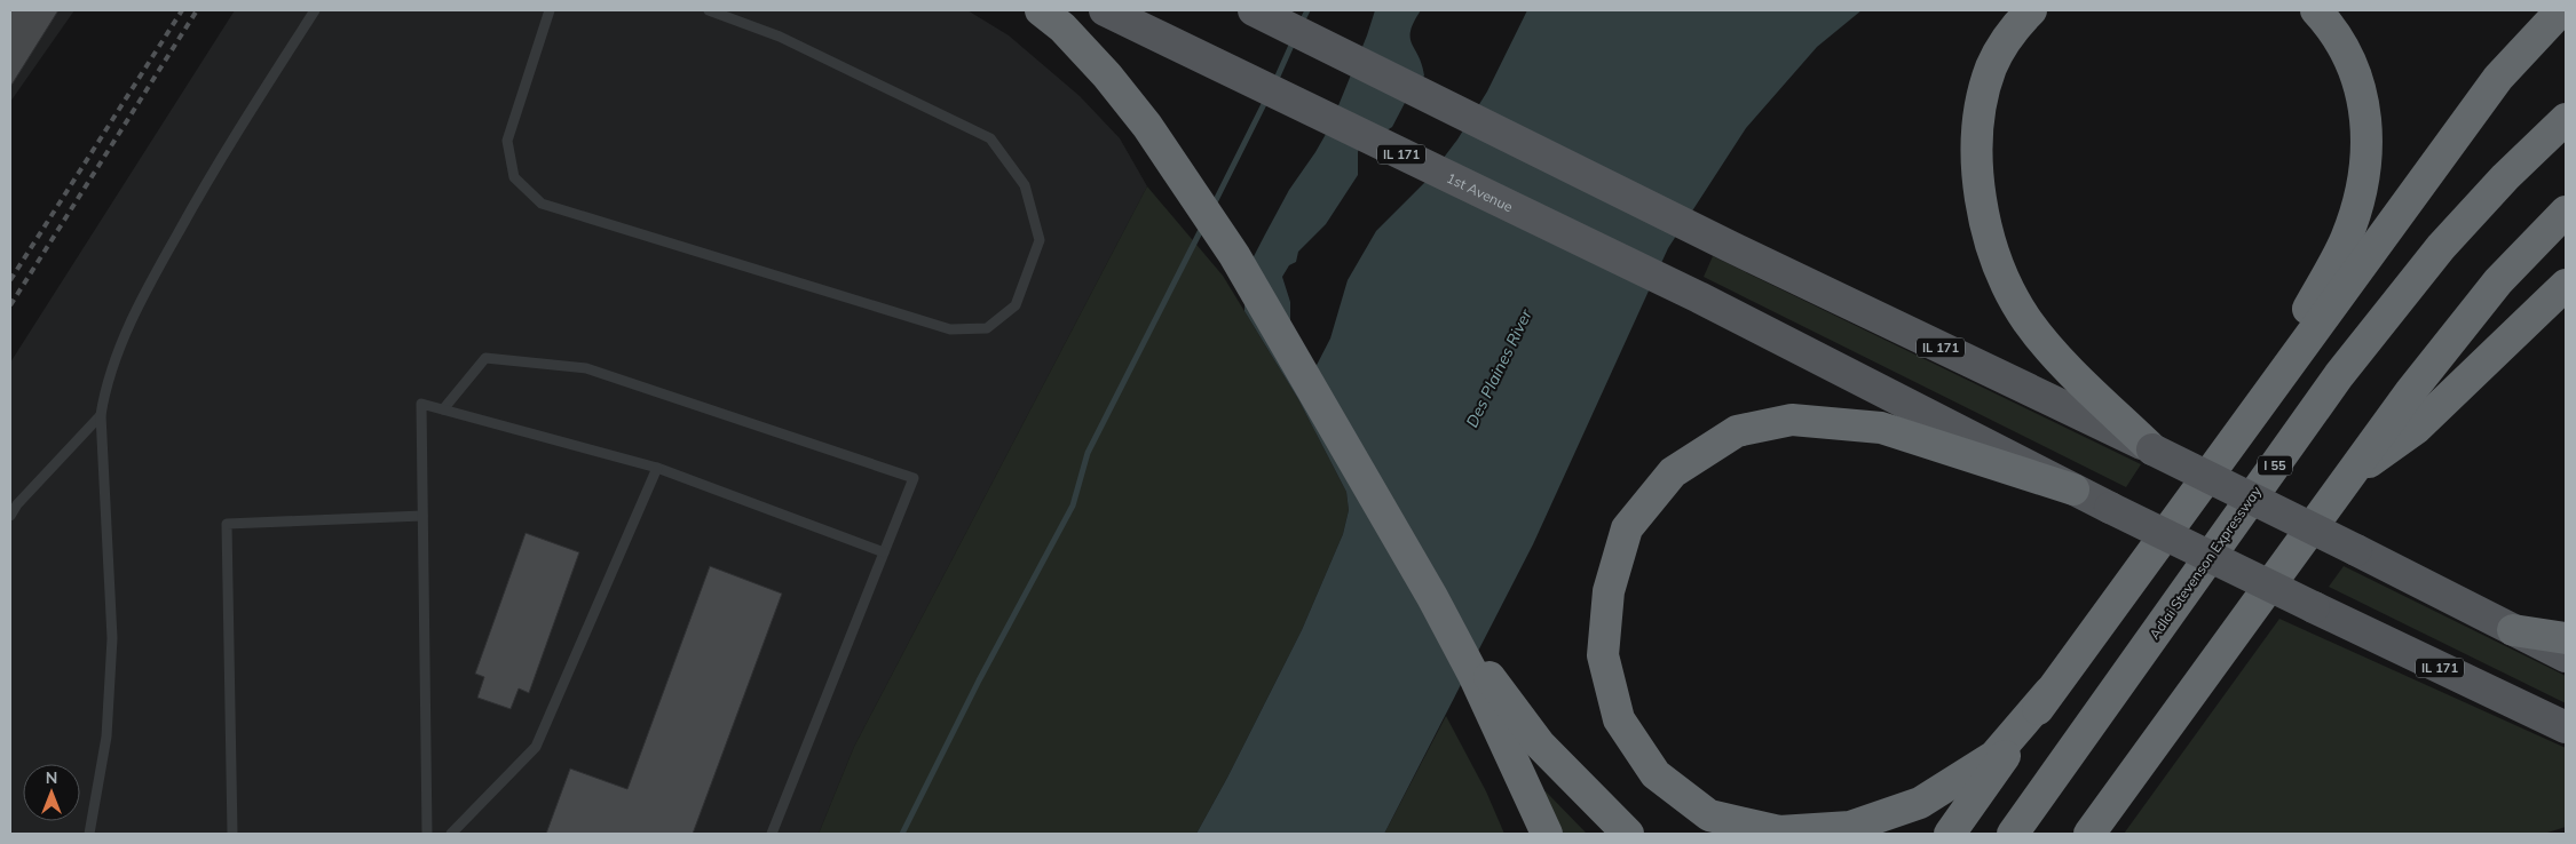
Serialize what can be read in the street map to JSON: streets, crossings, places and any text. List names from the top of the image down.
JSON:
{
  "streets": {
    "highway": ["I 55", "Adlai Stevenson Expressway"],
    "main road": ["IL 171", "1st Avenue"]
  },
  "crossings": [
    ["IL 171", "1st Avenue"]
  ],
  "water": ["Des Plaines River"],
  "north": "top"
}
